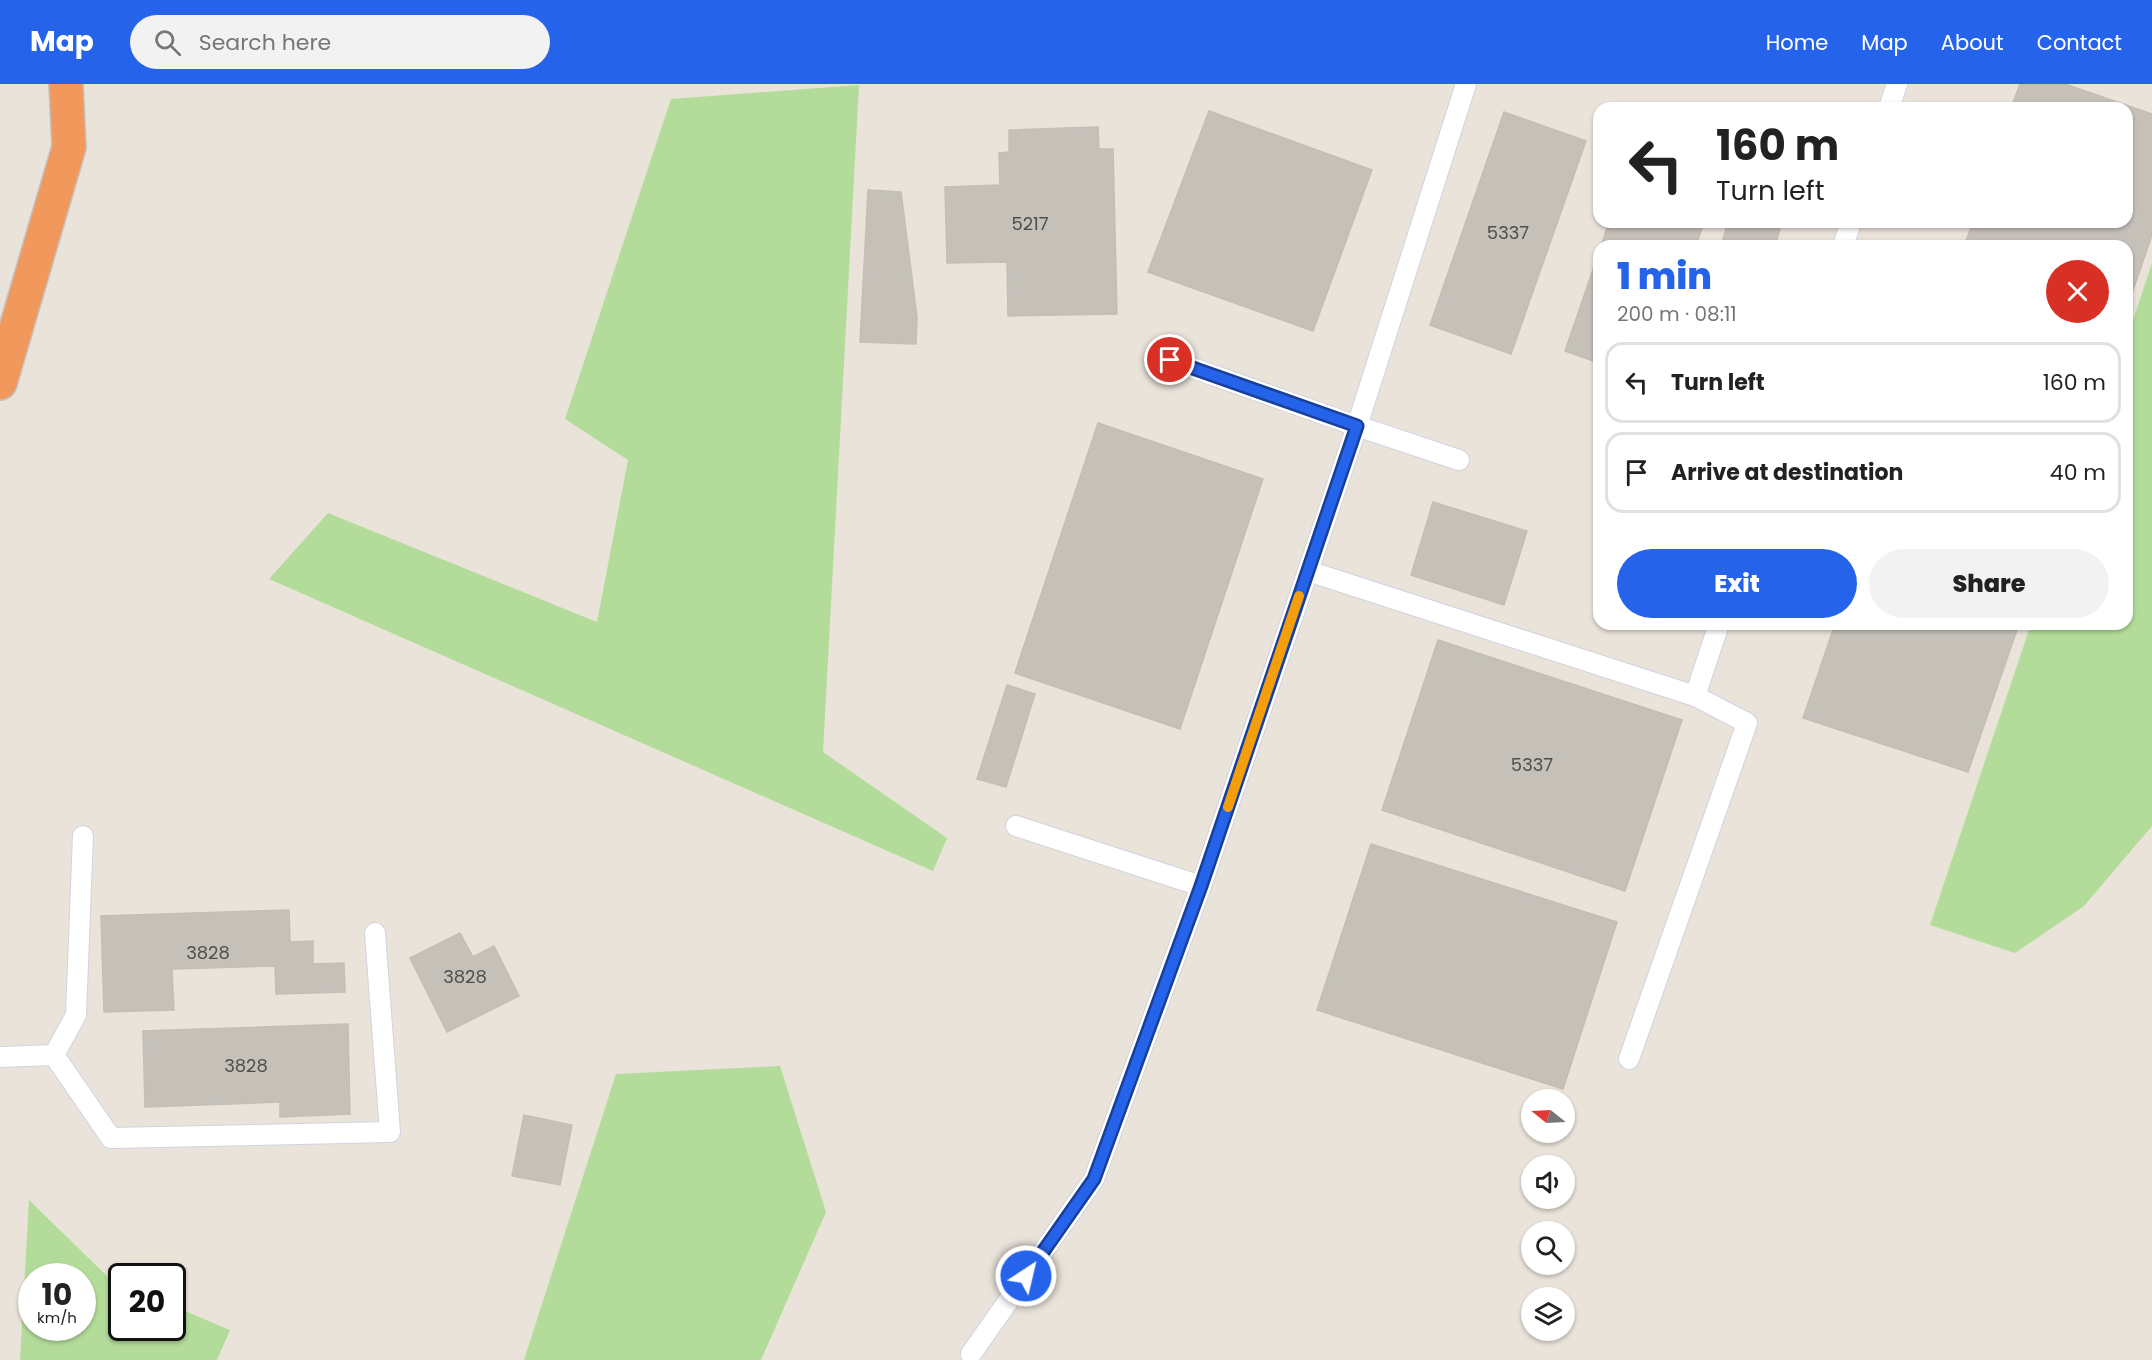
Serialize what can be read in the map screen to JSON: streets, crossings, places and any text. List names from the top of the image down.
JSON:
{
  "house_numbers": [
    "5217",
    "5337",
    "5337",
    "3828",
    "3828",
    "3828"
  ],
  "north": "left",
  "page": {
    "header": "Map",
    "search": "Search here",
    "nav": [
      "Home",
      "Map",
      "About",
      "Contact"
    ],
    "turn": ["160 m", "Turn left"],
    "heading": ["1 min", "200 m · 08:11"],
    "list": [
      {
        "name": "Turn left",
        "value": "160 m"
      },
      {
        "name": "Arrive at destination",
        "value": "40 m"
      }
    ],
    "buttons": ["Exit", "Share"],
    "speed": "10 km/h",
    "limit": "20"
  }
}
